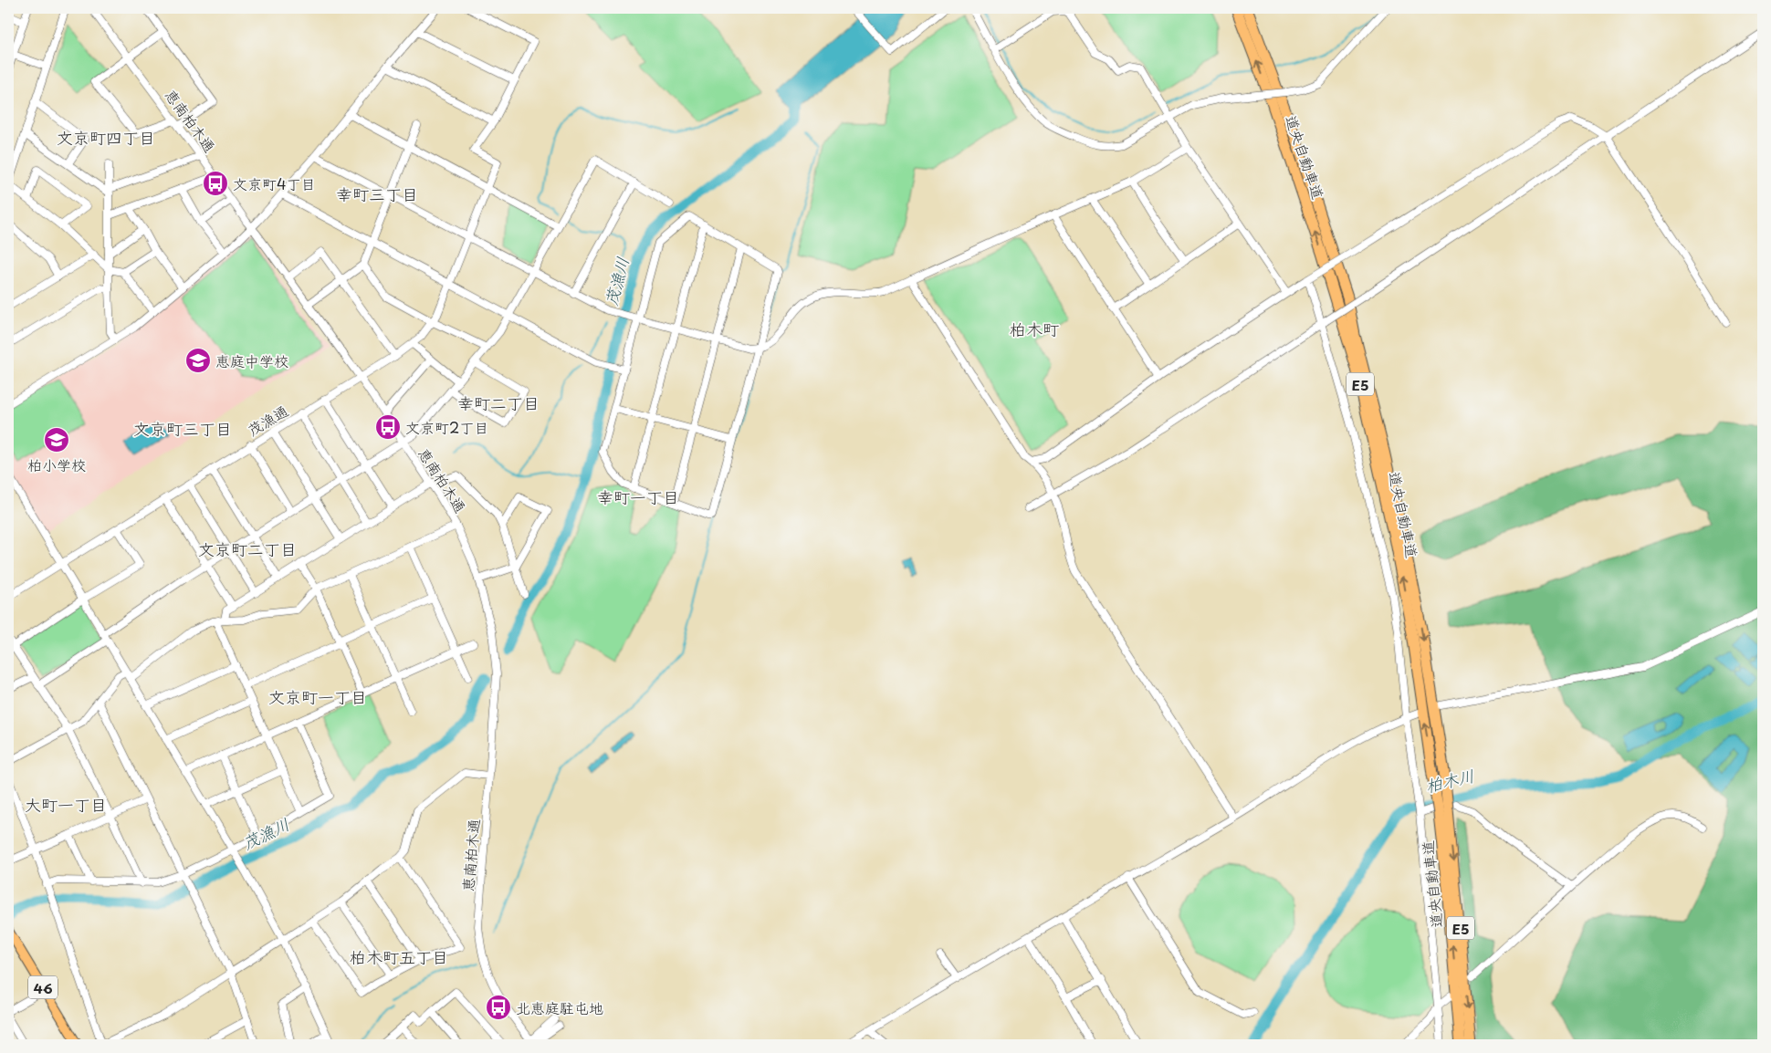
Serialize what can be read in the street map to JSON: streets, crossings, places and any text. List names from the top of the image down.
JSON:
{
  "streets": {
    "highway": ["道央自動車道", "E5"],
    "main road": ["46"],
    "street": ["恵南柏木通", "茂漁通"]
  },
  "crossings": [
    ["恵南柏木通", "茂漁通"]
  ],
  "districts": [
    "文京町四丁目",
    "幸町三丁目",
    "柏木町",
    "幸町二丁目",
    "文京町三丁目",
    "幸町一丁目",
    "文京町二丁目",
    "文京町一丁目",
    "大町一丁目",
    "柏木町五丁目"
  ],
  "water": ["茂漁川", "柏木川"],
  "places": {
    "bus stop": ["文京町4丁目", "文京町2丁目", "北恵庭駐屯地"],
    "school or university": ["恵庭中学校", "柏小学校"]
  }
}
